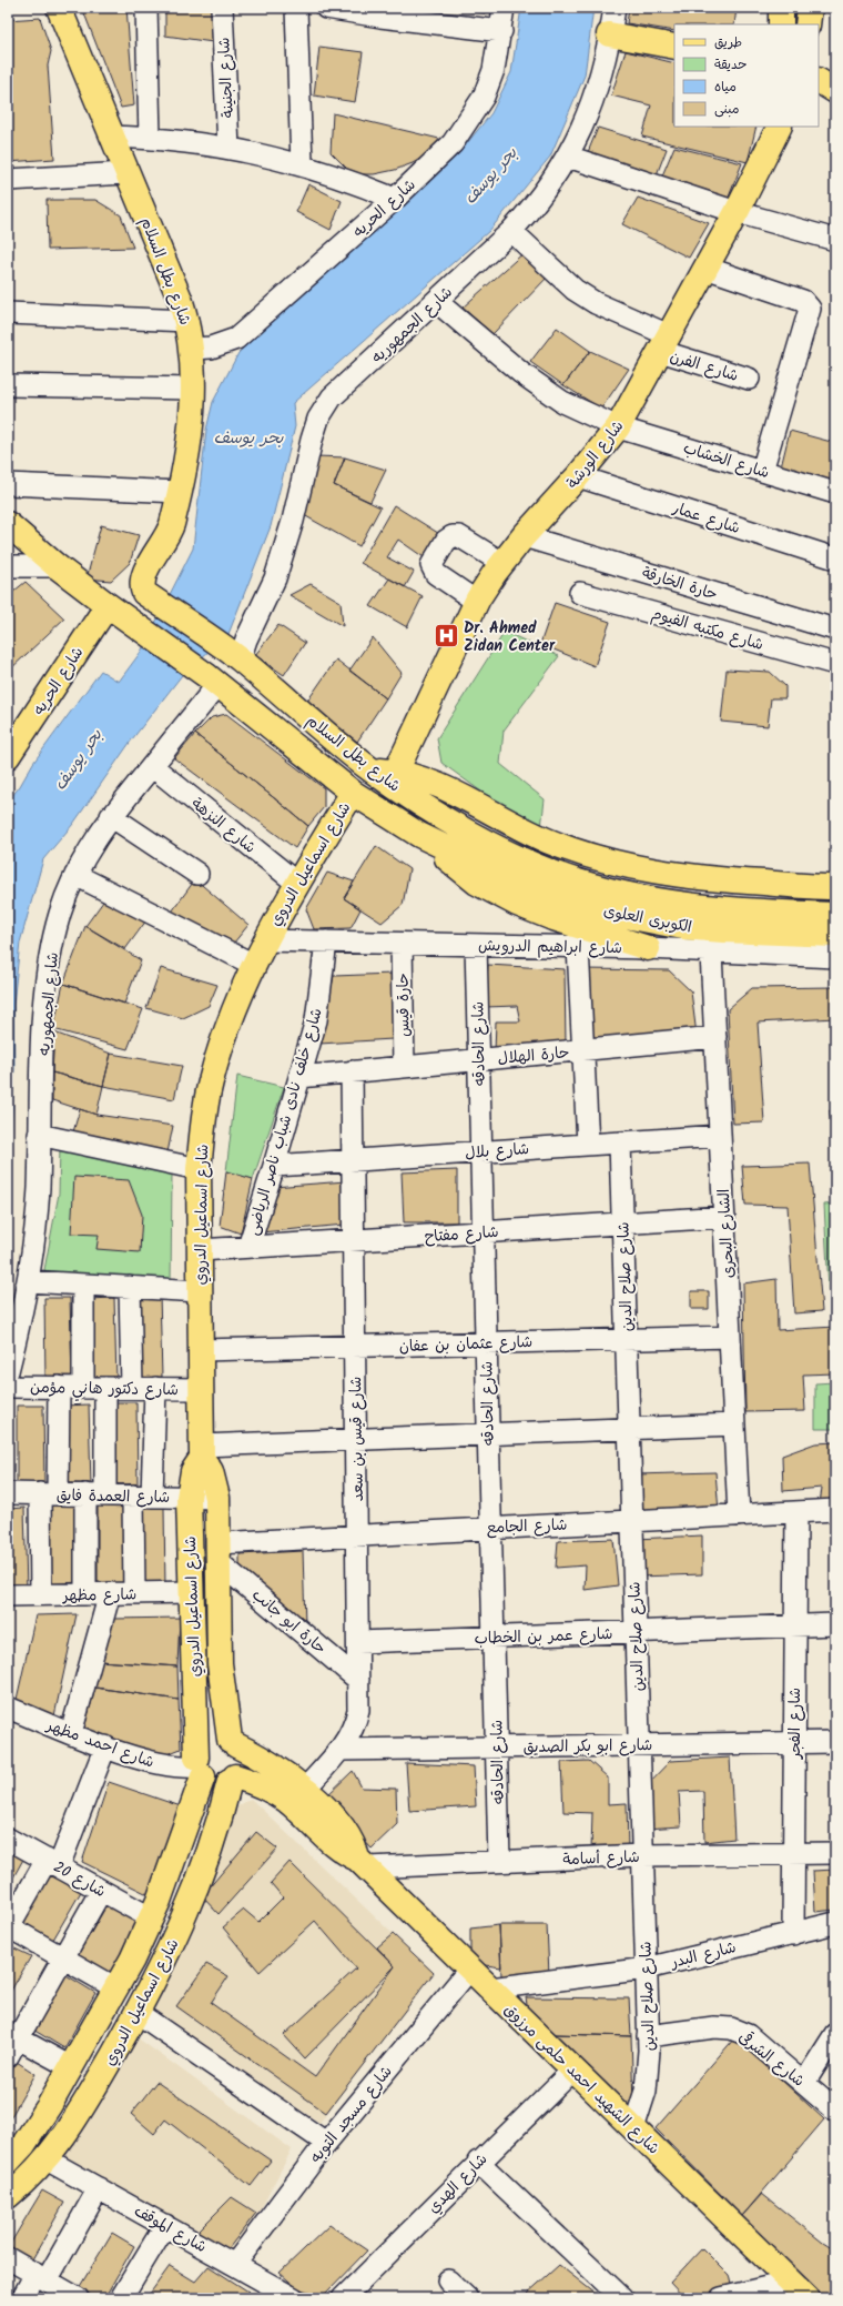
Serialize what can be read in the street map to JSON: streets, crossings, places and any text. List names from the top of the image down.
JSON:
{
  "streets": {
    "main road": [
      "شارع الحريه",
      "شارع بطل السلام",
      "شارع الورشة",
      "شارع اسماعيل الدروي",
      "الكوبرى العلوى",
      "شارع الشهيد احمد حلمى مرزوق"
    ],
    "street": [
      "شارع الجنينة",
      "شارع الجمهوريه",
      "شارع الفرن",
      "شارع الخشاب",
      "شارع عمار",
      "حارة الخارقة",
      "شارع مكتبه الفيوم",
      "شارع النزهة",
      "شارع ابراهيم الدرويش",
      "حارة قيس",
      "شارع الحادقه",
      "حارة الهلال",
      "شارع خلف نادى شباب ناصر الرياضى",
      "شارع بلال",
      "شارع مفتاح",
      "الشارع البحرى",
      "شارع صلاح الدين",
      "شارع عثمان بن عفان",
      "شارع دكتور هاني مؤمن",
      "شارع قيس بن سعد",
      "شارع العمدة فايق",
      "شارع الجامع",
      "شارع مظهر",
      "حارة ابو جانب",
      "شارع عمر بن الخطاب",
      "شارع الفجر",
      "شارع احمد مظهر",
      "شارع ابو بكر الصديق",
      "شارع أسامة",
      "شارع 20",
      "شارع البدر",
      "شارع الشرقى",
      "شارع مسجد التوبه",
      "شارع الهدي",
      "شارع الموقف"
    ]
  },
  "crossings": [
    ["شارع الحريه", "شارع بطل السلام"],
    ["شارع بطل السلام", "شارع الجمهوريه"],
    ["شارع بطل السلام", "شارع اسماعيل الدروي"],
    ["شارع بطل السلام", "الكوبرى العلوى"],
    ["شارع الجمهوريه", "شارع الفرن"],
    ["شارع الجمهوريه", "شارع الخشاب"],
    ["شارع الجمهوريه", "شارع النزهة"],
    ["شارع الفرن", "شارع الورشة"],
    ["شارع الورشة", "شارع الخشاب"],
    ["شارع الورشة", "شارع عمار"],
    ["شارع الورشة", "حارة الخارقة"],
    ["شارع النزهة", "شارع اسماعيل الدروي"],
    ["شارع اسماعيل الدروي", "شارع ابراهيم الدرويش"],
    ["شارع اسماعيل الدروي", "شارع مفتاح"],
    ["شارع اسماعيل الدروي", "شارع عثمان بن عفان"],
    ["شارع اسماعيل الدروي", "شارع دكتور هاني مؤمن"],
    ["شارع اسماعيل الدروي", "شارع العمدة فايق"],
    ["شارع اسماعيل الدروي", "شارع الجامع"],
    ["شارع اسماعيل الدروي", "شارع مظهر"],
    ["شارع اسماعيل الدروي", "حارة ابو جانب"],
    ["شارع اسماعيل الدروي", "شارع احمد مظهر"],
    ["شارع اسماعيل الدروي", "شارع 20"],
    ["شارع اسماعيل الدروي", "شارع الشهيد احمد حلمى مرزوق"],
    ["شارع اسماعيل الدروي", "شارع الموقف"],
    ["شارع ابراهيم الدرويش", "حارة قيس"],
    ["شارع ابراهيم الدرويش", "شارع الحادقه"],
    ["شارع ابراهيم الدرويش", "شارع خلف نادى شباب ناصر الرياضى"],
    ["شارع ابراهيم الدرويش", "الشارع البحرى"],
    ["حارة قيس", "حارة الهلال"],
    ["شارع الحادقه", "حارة الهلال"],
    ["شارع الحادقه", "شارع بلال"],
    ["شارع الحادقه", "شارع مفتاح"],
    ["شارع الحادقه", "شارع عثمان بن عفان"],
    ["شارع الحادقه", "شارع الجامع"],
    ["شارع الحادقه", "شارع عمر بن الخطاب"],
    ["شارع الحادقه", "شارع ابو بكر الصديق"],
    ["شارع الحادقه", "شارع أسامة"],
    ["حارة الهلال", "شارع خلف نادى شباب ناصر الرياضى"],
    ["حارة الهلال", "الشارع البحرى"],
    ["حارة الهلال", "شارع قيس بن سعد"],
    ["شارع خلف نادى شباب ناصر الرياضى", "شارع بلال"],
    ["شارع خلف نادى شباب ناصر الرياضى", "شارع مفتاح"],
    ["شارع بلال", "الشارع البحرى"],
    ["شارع بلال", "شارع صلاح الدين"],
    ["شارع بلال", "شارع قيس بن سعد"],
    ["شارع مفتاح", "الشارع البحرى"],
    ["شارع مفتاح", "شارع صلاح الدين"],
    ["شارع مفتاح", "شارع قيس بن سعد"],
    ["الشارع البحرى", "شارع عثمان بن عفان"],
    ["الشارع البحرى", "شارع الجامع"],
    ["شارع صلاح الدين", "شارع عثمان بن عفان"],
    ["شارع صلاح الدين", "شارع الجامع"],
    ["شارع صلاح الدين", "شارع عمر بن الخطاب"],
    ["شارع صلاح الدين", "شارع ابو بكر الصديق"],
    ["شارع صلاح الدين", "شارع أسامة"],
    ["شارع صلاح الدين", "شارع البدر"],
    ["شارع صلاح الدين", "شارع الشرقى"],
    ["شارع صلاح الدين", "شارع الشهيد احمد حلمى مرزوق"],
    ["شارع عثمان بن عفان", "شارع قيس بن سعد"],
    ["شارع قيس بن سعد", "شارع الجامع"],
    ["شارع قيس بن سعد", "حارة ابو جانب"],
    ["شارع قيس بن سعد", "شارع عمر بن الخطاب"],
    ["شارع قيس بن سعد", "شارع ابو بكر الصديق"],
    ["شارع قيس بن سعد", "شارع الشهيد احمد حلمى مرزوق"],
    ["شارع الجامع", "حارة ابو جانب"],
    ["شارع الجامع", "شارع الفجر"],
    ["شارع عمر بن الخطاب", "شارع الفجر"],
    ["شارع الفجر", "شارع ابو بكر الصديق"],
    ["شارع الفجر", "شارع أسامة"],
    ["شارع الفجر", "شارع البدر"],
    ["شارع احمد مظهر", "شارع الشهيد احمد حلمى مرزوق"],
    ["شارع أسامة", "شارع الشهيد احمد حلمى مرزوق"],
    ["شارع البدر", "شارع الشهيد احمد حلمى مرزوق"],
    ["شارع الشهيد احمد حلمى مرزوق", "شارع مسجد التوبه"],
    ["شارع الشهيد احمد حلمى مرزوق", "شارع الهدي"],
    ["شارع مسجد التوبه", "شارع الموقف"]
  ],
  "water": ["بحر يوسف"],
  "places": {
    "hospital": ["Dr. Ahmed Zidan Center"]
  },
  "legend": [
    "طريق",
    "حديقة",
    "مياه",
    "مبنى"
  ]
}
